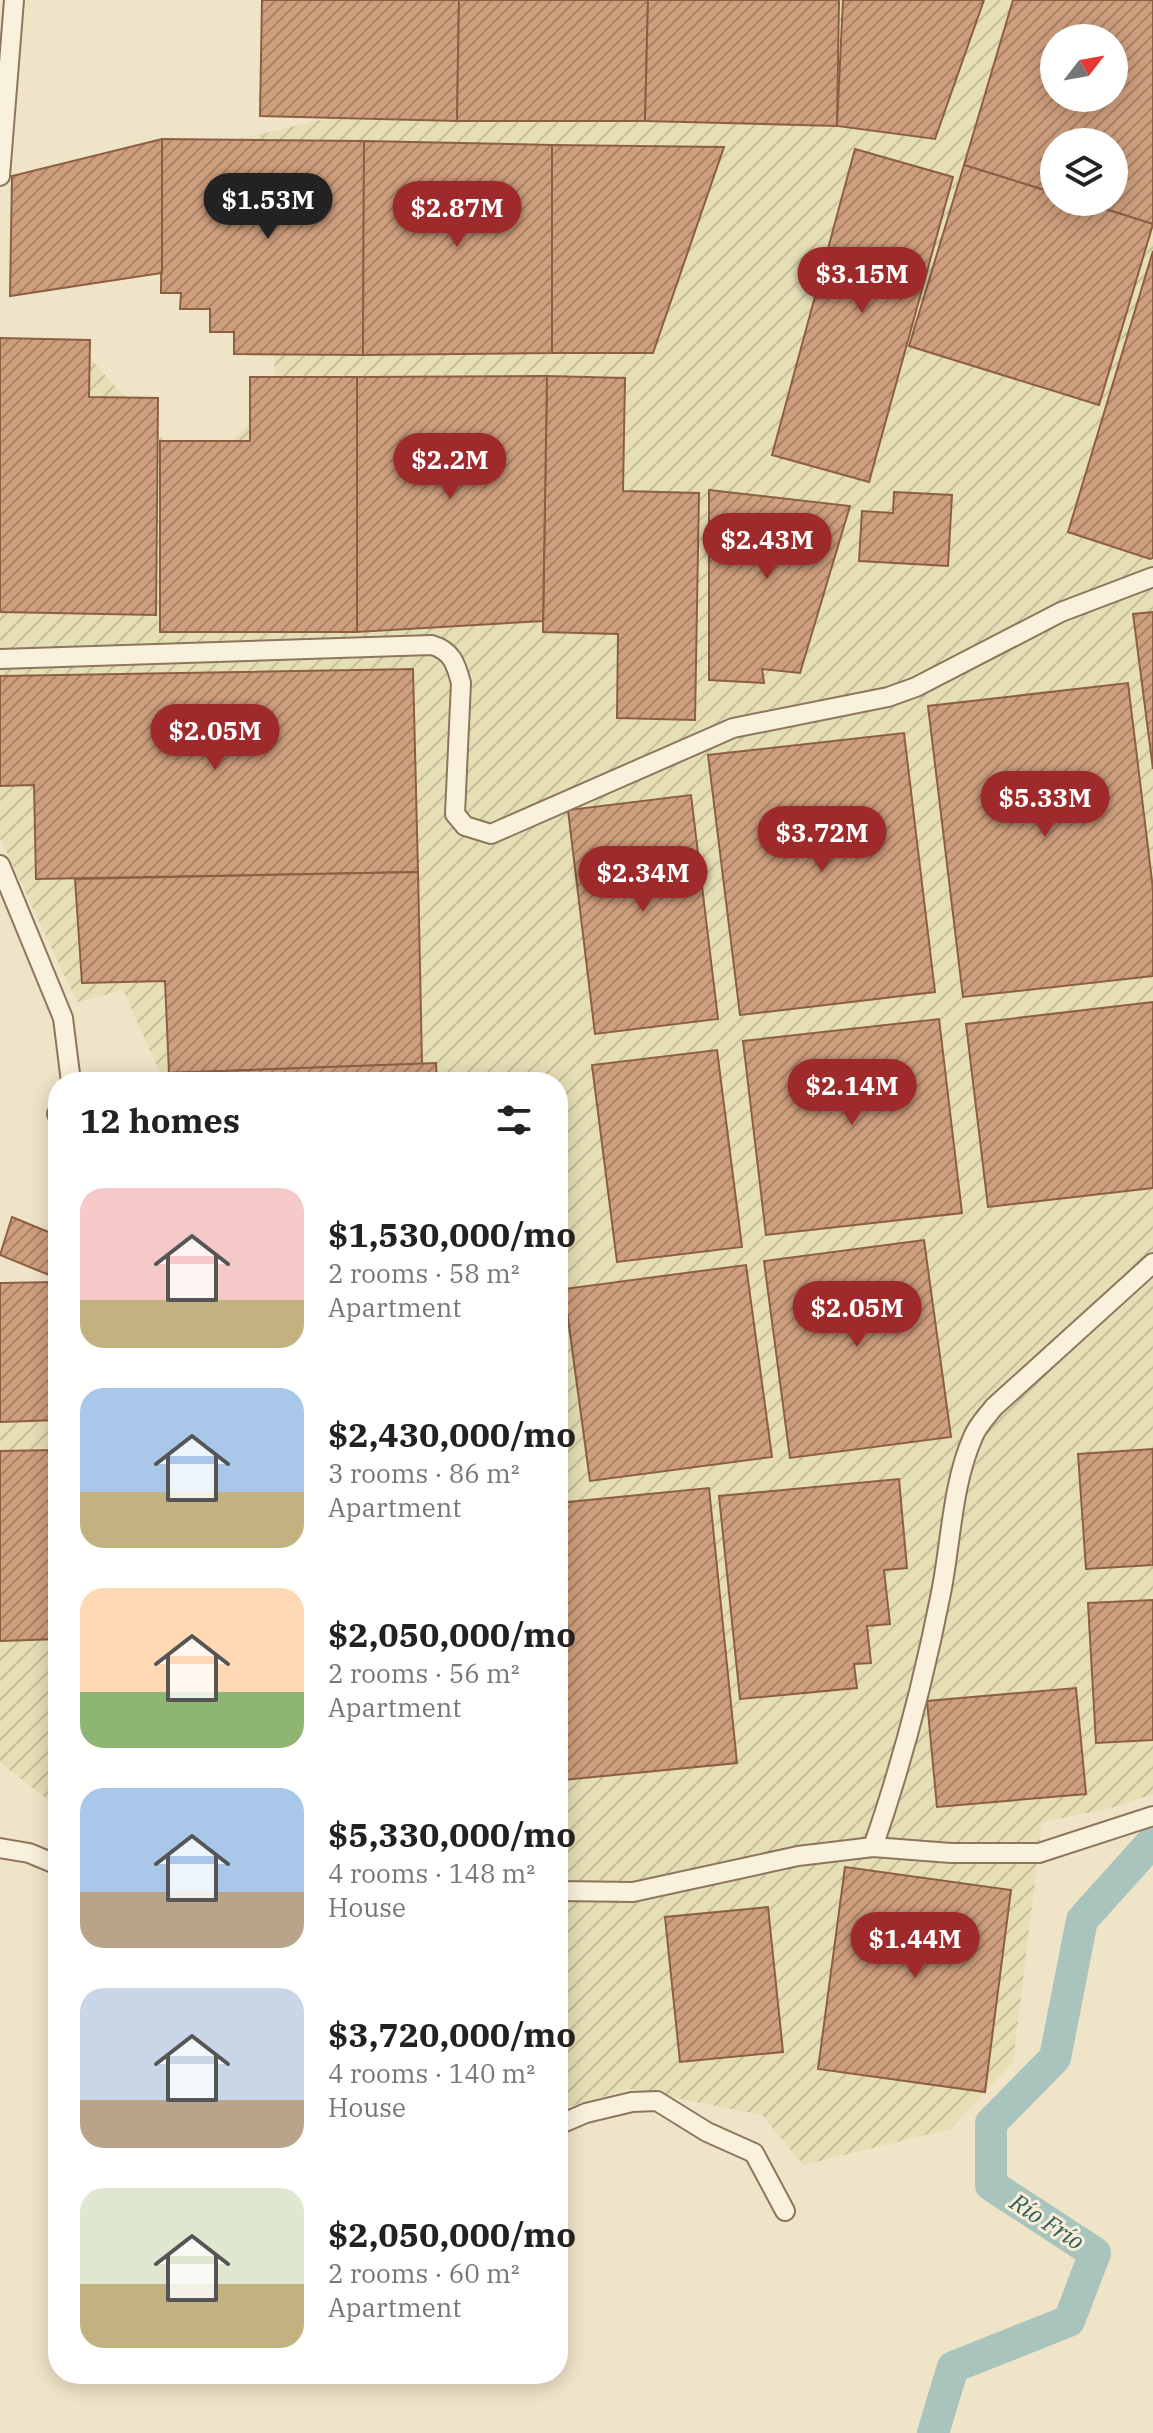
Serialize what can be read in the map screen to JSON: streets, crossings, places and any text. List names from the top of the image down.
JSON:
{
  "water": ["Río Frío"],
  "north": "top right",
  "page": {
    "price": [
      "$1.53M",
      "$2.87M",
      "$3.15M",
      "$2.2M",
      "$2.43M",
      "$2.05M",
      "$5.33M",
      "$3.72M",
      "$2.34M",
      "$2.14M",
      "$2.05M",
      "$1.44M"
    ],
    "heading": "12 homes",
    "list": [
      {
        "name": "$1,530,000/mo",
        "note": "2 rooms · 58 m² · Apartment"
      },
      {
        "name": "$2,430,000/mo",
        "note": "3 rooms · 86 m² · Apartment"
      },
      {
        "name": "$2,050,000/mo",
        "note": "2 rooms · 56 m² · Apartment"
      },
      {
        "name": "$5,330,000/mo",
        "note": "4 rooms · 148 m² · House"
      },
      {
        "name": "$3,720,000/mo",
        "note": "4 rooms · 140 m² · House"
      },
      {
        "name": "$2,050,000/mo",
        "note": "2 rooms · 60 m² · Apartment"
      }
    ]
  }
}
